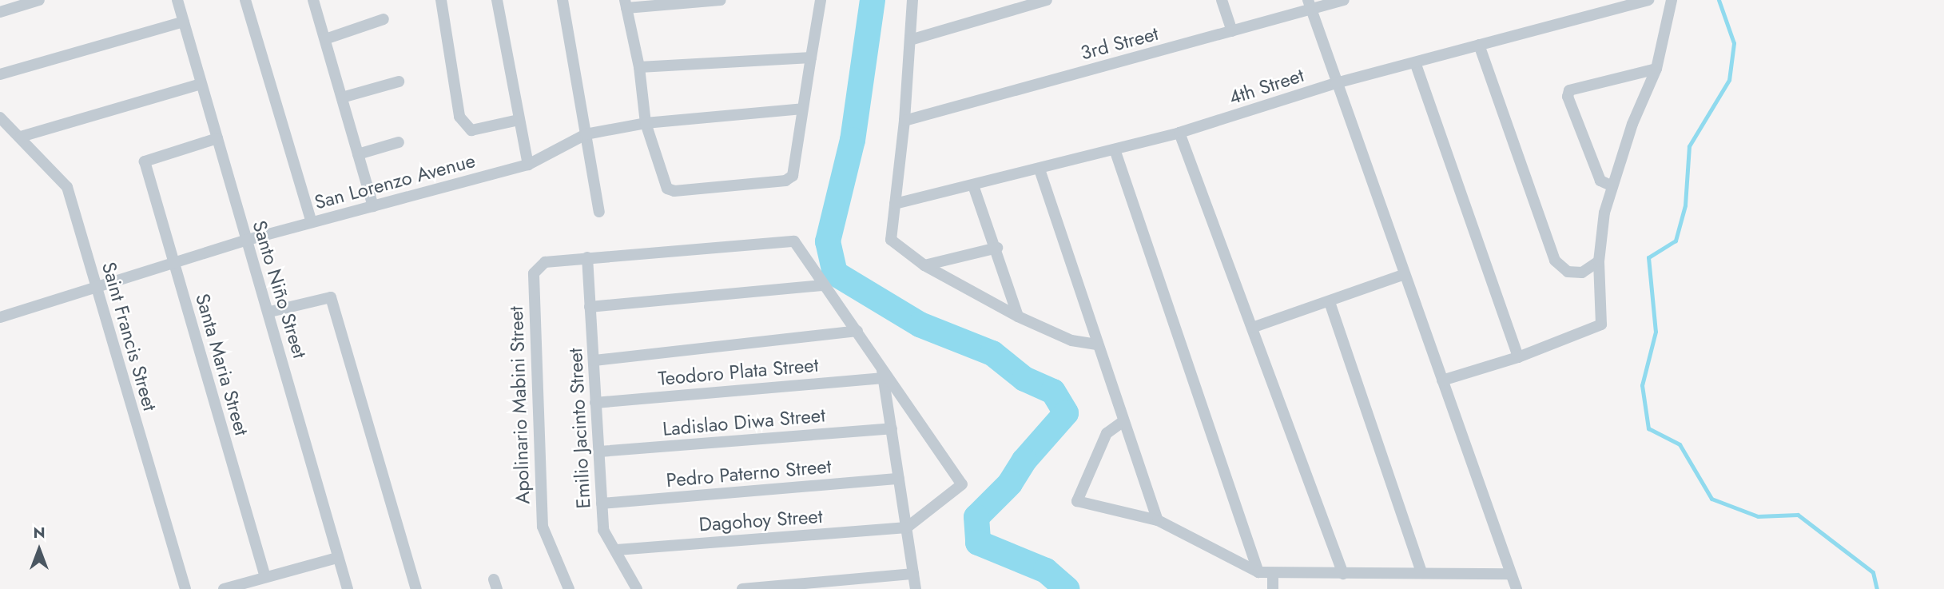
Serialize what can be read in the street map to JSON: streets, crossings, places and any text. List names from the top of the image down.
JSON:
{
  "streets": {
    "street": [
      "3rd Street",
      "4th Street",
      "San Lorenzo Avenue",
      "Santo Niño Street",
      "Saint Francis Street",
      "Santa Maria Street",
      "Teodoro Plata Street",
      "Apolinario Mabini Street",
      "Ladislao Diwa Street",
      "Emilio Jacinto Street",
      "Pedro Paterno Street",
      "Dagohoy Street"
    ]
  },
  "crossings": [
    ["San Lorenzo Avenue", "Santo Niño Street"],
    ["San Lorenzo Avenue", "Saint Francis Street"],
    ["San Lorenzo Avenue", "Santa Maria Street"],
    ["Santo Niño Street", "Santa Maria Street"],
    ["Teodoro Plata Street", "Emilio Jacinto Street"],
    ["Apolinario Mabini Street", "Emilio Jacinto Street"],
    ["Ladislao Diwa Street", "Emilio Jacinto Street"],
    ["Emilio Jacinto Street", "Pedro Paterno Street"],
    ["Emilio Jacinto Street", "Dagohoy Street"]
  ],
  "north": "top"
}
